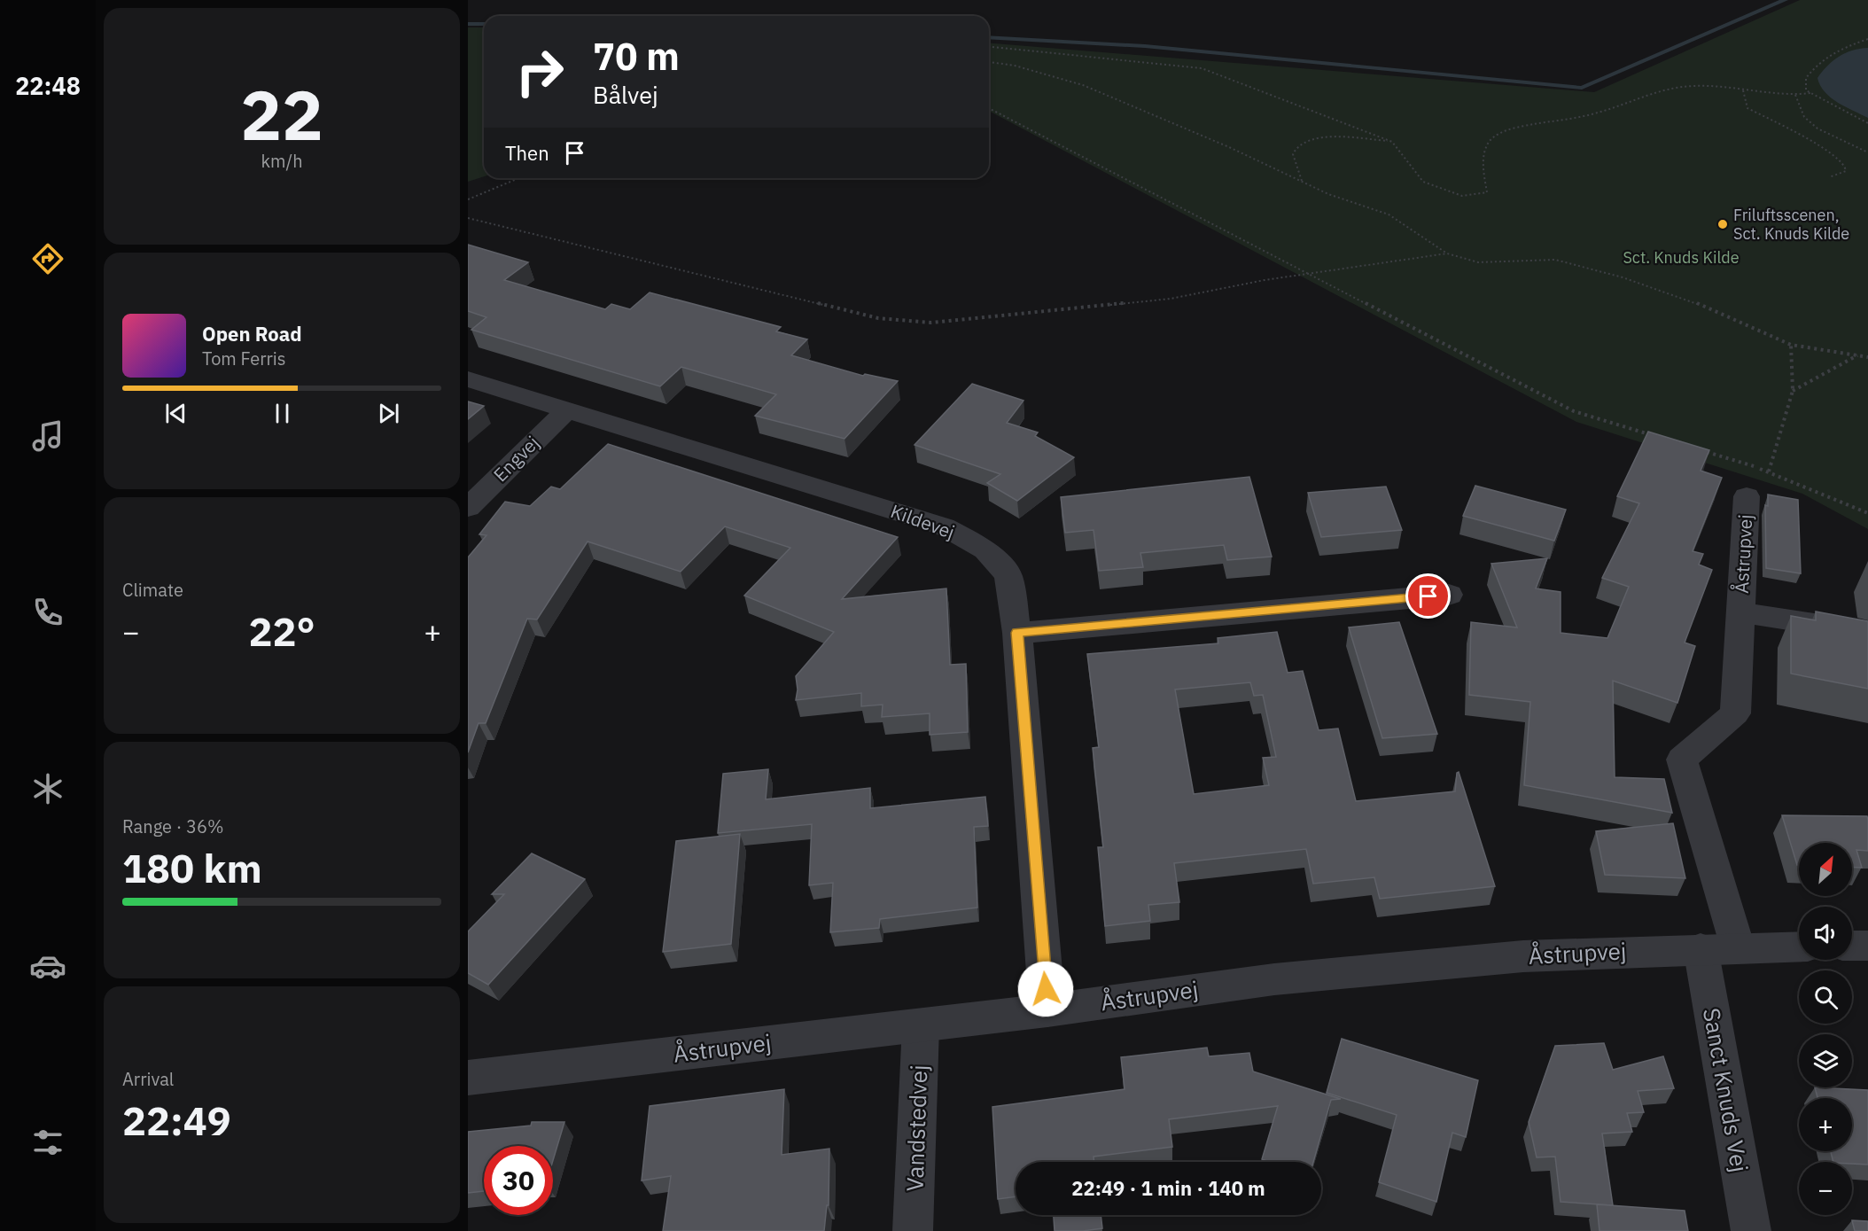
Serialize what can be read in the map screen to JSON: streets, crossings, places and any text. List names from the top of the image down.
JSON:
{
  "streets": {
    "street": [
      "Engvej",
      "Kildevej",
      "Åstrupvej",
      "Sanct Knuds Vej",
      "Vandstedvej"
    ]
  },
  "crossings": [
    ["Engvej", "Kildevej"],
    ["Kildevej", "Åstrupvej"],
    ["Åstrupvej", "Sanct Knuds Vej"],
    ["Åstrupvej", "Vandstedvej"]
  ],
  "parks": ["Sct. Knuds Kilde"],
  "places": ["Friluftsscenen, Sct. Knuds Kilde"],
  "north": "top right",
  "page": {
    "tabs": "22:48",
    "tile": [
      ["22", "km/h"],
      "Climate",
      ["Range · 36%", "180 km"],
      ["Arrival", "22:49"]
    ],
    "turn": ["70 m", "Bålvej"],
    "then": "Then",
    "song": ["Open Road", "Tom Ferris"],
    "heat": ["−", "22°", "+"],
    "map_buttons": ["+", "−"],
    "limit": "30",
    "trip": "22:49 · 1 min · 140 m"
  }
}
